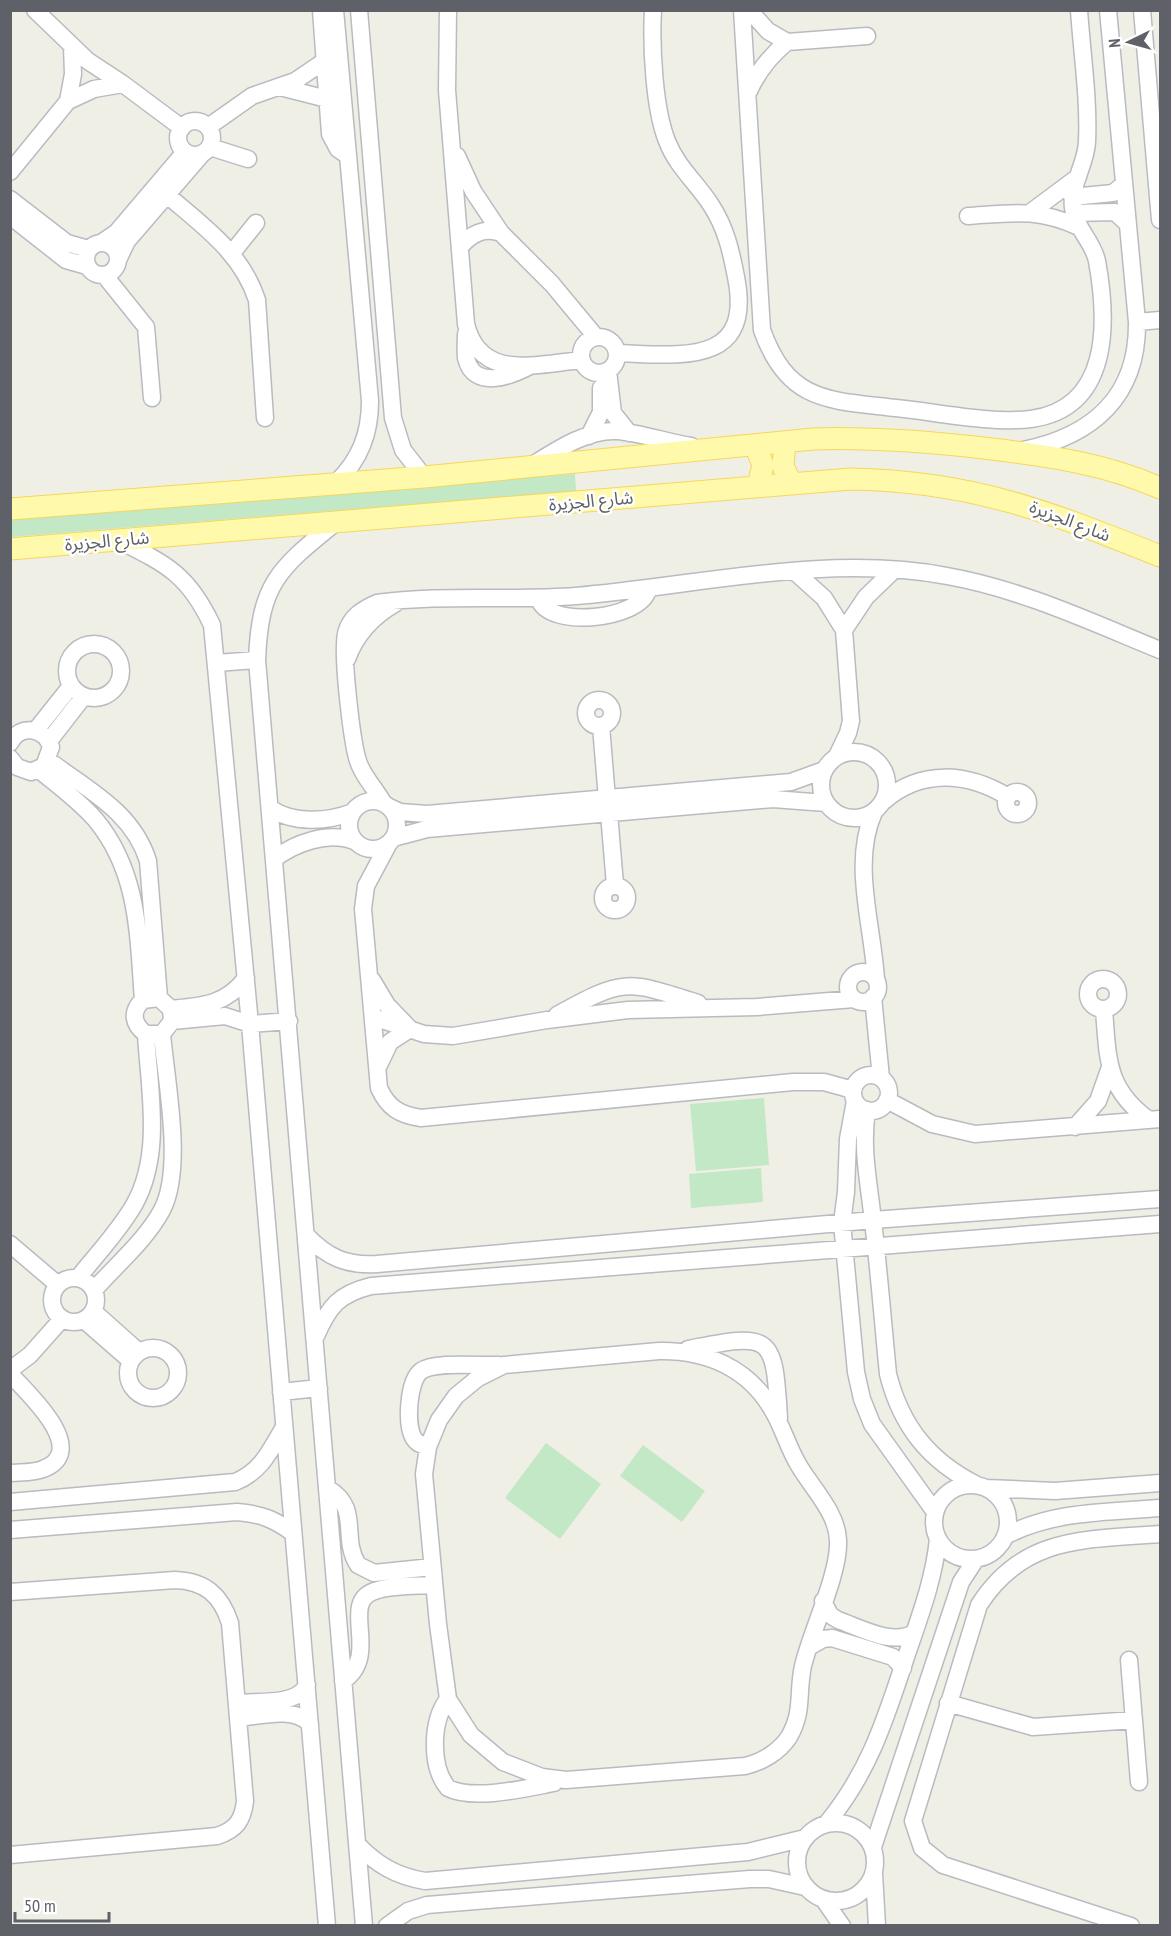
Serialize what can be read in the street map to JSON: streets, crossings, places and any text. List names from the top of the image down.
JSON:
{
  "streets": {
    "main road": ["شارع الجزيرة"]
  },
  "scale_bar": "50 m",
  "north": "left"
}
